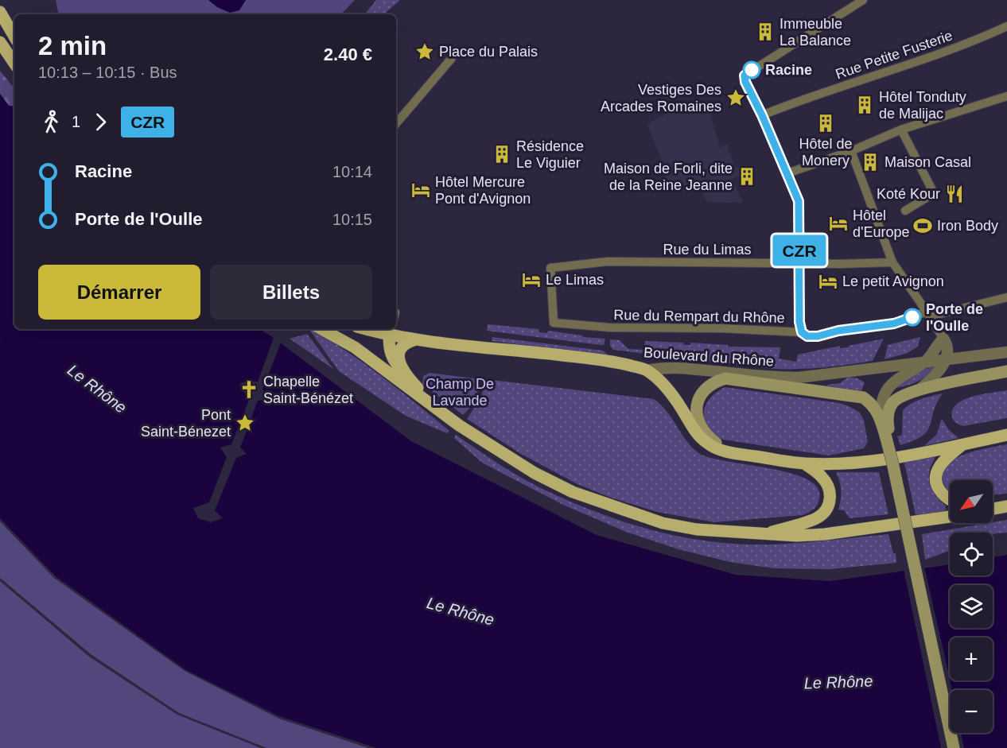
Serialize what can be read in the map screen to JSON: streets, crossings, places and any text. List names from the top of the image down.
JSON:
{
  "streets": {
    "main road": ["Boulevard du Rhône"],
    "street": ["Rue Petite Fusterie", "Rue du Limas", "Rue du Rempart du Rhône"]
  },
  "crossings": [
    ["Rue du Limas", "Rue du Rempart du Rhône"]
  ],
  "water": ["Le Rhône"],
  "parks": ["Champ De Lavande"],
  "places": {
    "building": [
      "Immeuble La Balance",
      "Hôtel Tonduty de Malijac",
      "Hôtel de Monery",
      "Résidence Le Viguier",
      "Maison Casal",
      "Maison de Forli, dite de la Reine Jeanne"
    ],
    "place": ["Place du Palais", "Vestiges Des Arcades Romaines", "Pont Saint-Bénezet"],
    "other": ["Racine", "Porte de l'Oulle"],
    "hotel": [
      "Hôtel Mercure Pont d'Avignon",
      "Hôtel d'Europe",
      "Le Limas",
      "Le petit Avignon"
    ],
    "restaurant": ["Koté Kour"],
    "sports": ["Iron Body"],
    "church": ["Chapelle Saint-Bénézet"]
  },
  "lines": ["bus line CZR"],
  "north": "bottom left",
  "page": {
    "on_map": "CZR",
    "heading": ["2 min", "10:13 – 10:15 · Bus", "2.40 €"],
    "legs": ["1", "CZR"],
    "list": [
      {
        "name": "Racine",
        "value": "10:14"
      },
      {
        "name": "Porte de l'Oulle",
        "value": "10:15"
      }
    ],
    "buttons": ["Démarrer", "Billets"],
    "map_buttons": ["+", "−"]
  }
}
